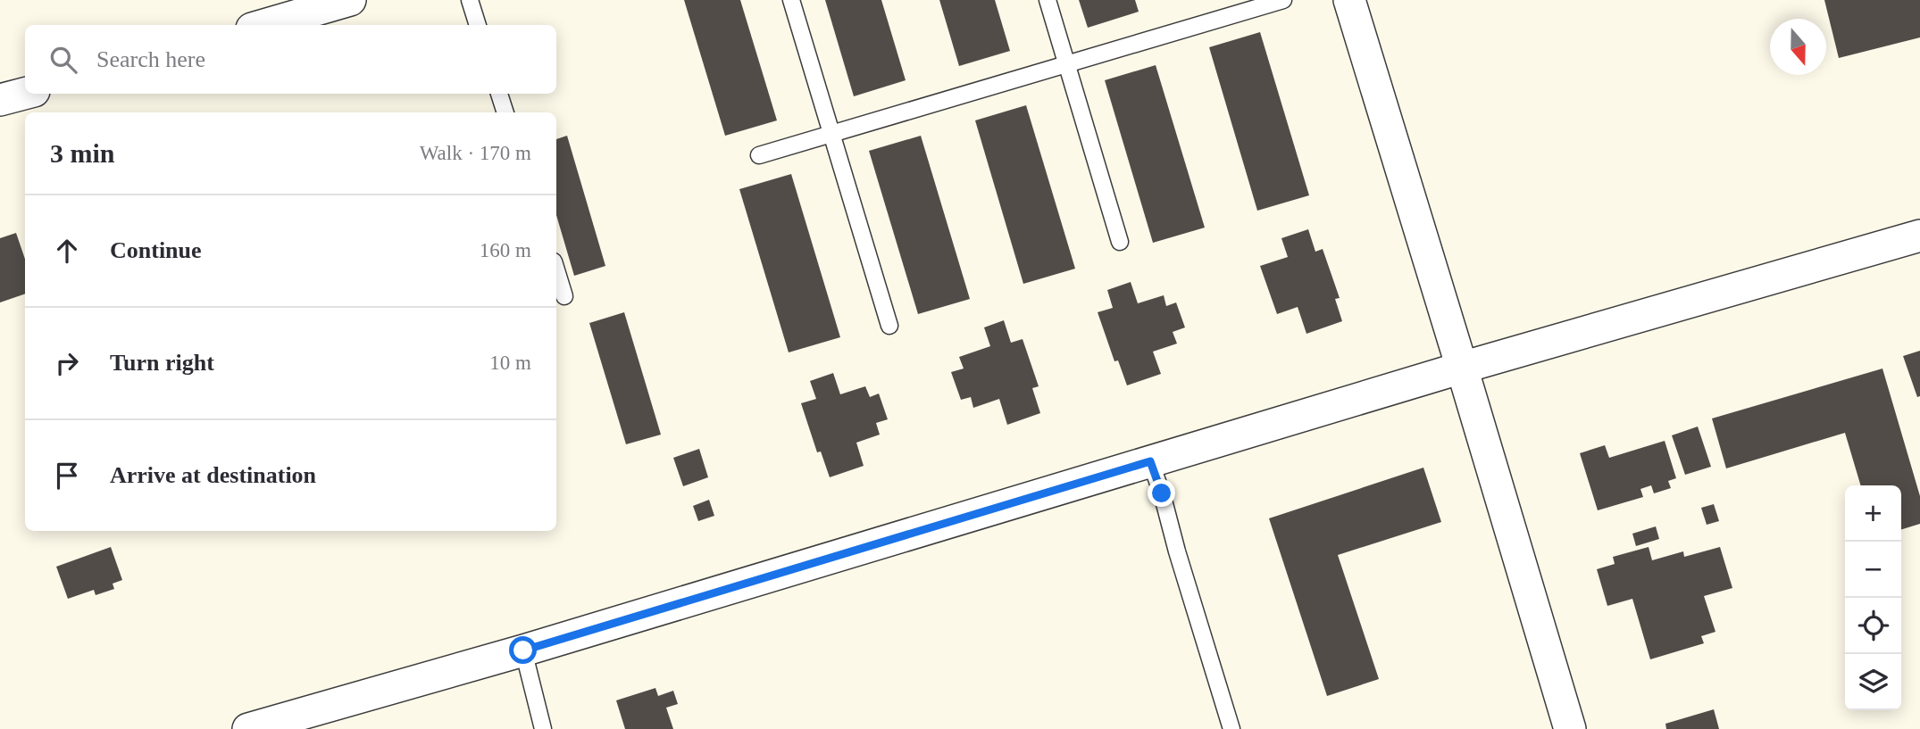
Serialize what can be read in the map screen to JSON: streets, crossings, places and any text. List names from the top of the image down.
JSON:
{
  "north": "bottom",
  "page": {
    "search": "Search here",
    "heading": ["3 min", "Walk · 170 m"],
    "list": [
      ["Continue", "160 m"],
      ["Turn right", "10 m"],
      "Arrive at destination"
    ],
    "map_buttons": ["+", "−"]
  }
}
